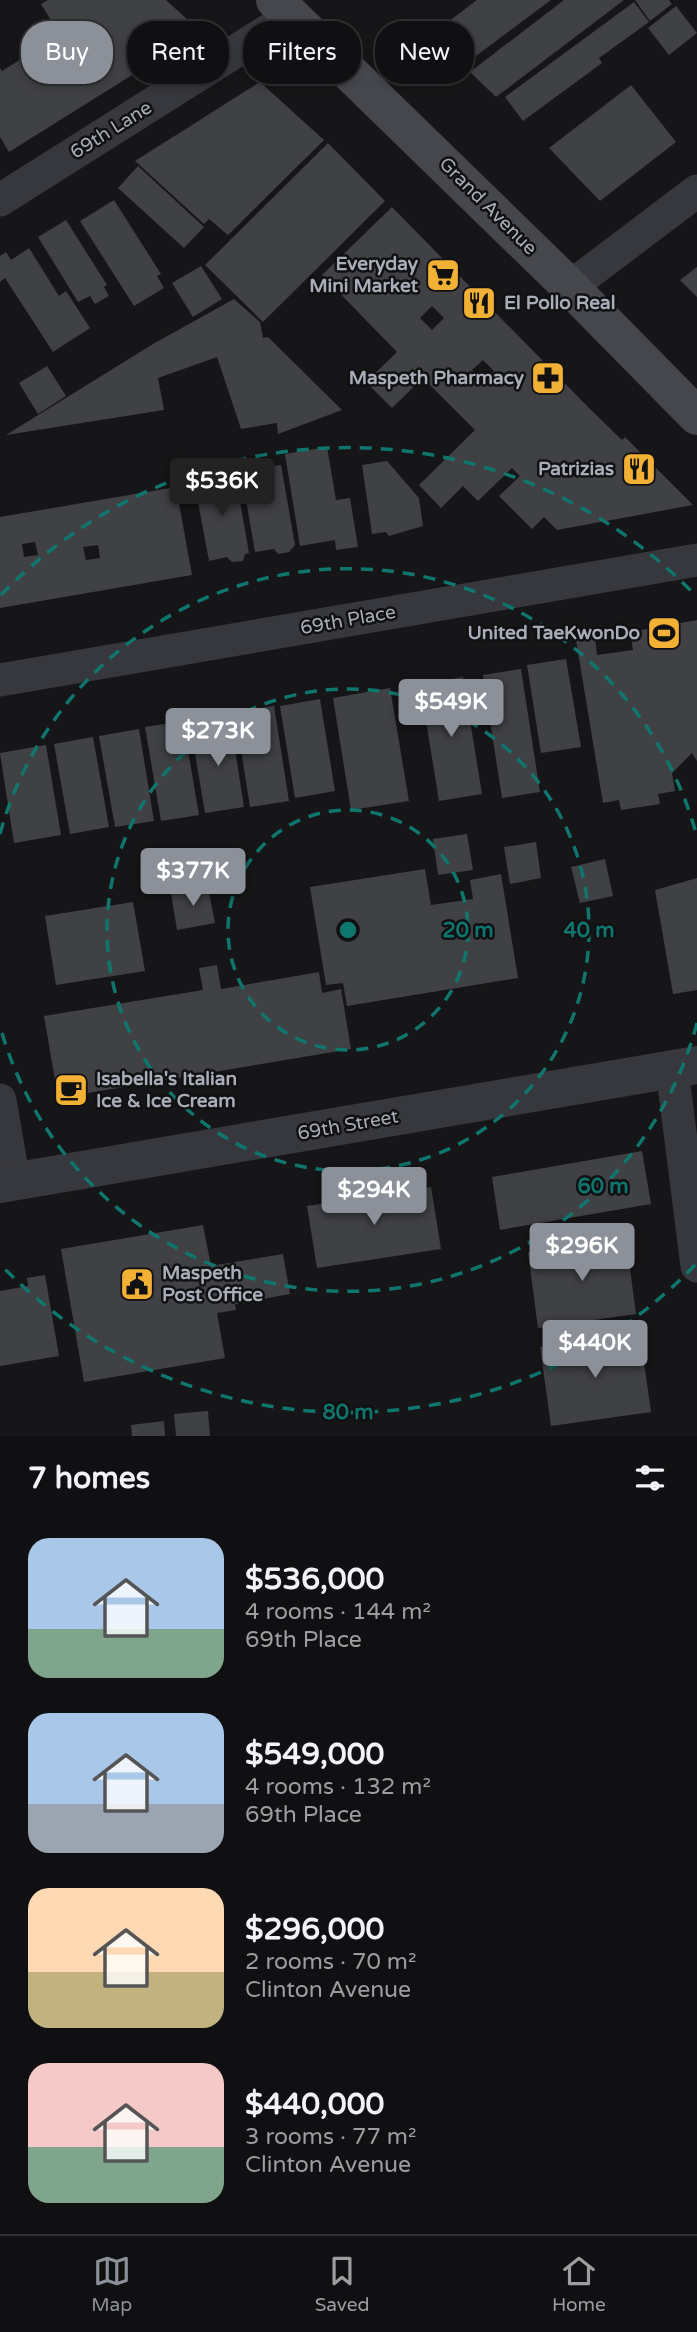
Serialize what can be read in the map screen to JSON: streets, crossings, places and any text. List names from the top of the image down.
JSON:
{
  "streets": {
    "main road": ["Grand Avenue"],
    "street": ["69th Lane", "69th Place", "69th Street"]
  },
  "crossings": [
    ["69th Lane", "Grand Avenue"]
  ],
  "places": {
    "supermarket": ["Everyday Mini Market"],
    "restaurant": ["El Pollo Real", "Patrizias"],
    "pharmacy": ["Maspeth Pharmacy"],
    "sports": ["United TaeKwonDo"],
    "cafe": ["Isabella's Italian Ice & Ice Cream"],
    "public building": ["Maspeth Post Office"]
  },
  "page": {
    "chip": [
      "Buy",
      "Rent",
      "Filters",
      "New"
    ],
    "price": [
      "$536K",
      "$549K",
      "$273K",
      "$377K",
      "$294K",
      "$296K",
      "$440K"
    ],
    "heading": "7 homes",
    "list": [
      {
        "name": "$536,000",
        "note": "4 rooms · 144 m² · 69th Place"
      },
      {
        "name": "$549,000",
        "note": "4 rooms · 132 m² · 69th Place"
      },
      {
        "name": "$296,000",
        "note": "2 rooms · 70 m² · Clinton Avenue"
      },
      {
        "name": "$440,000",
        "note": "3 rooms · 77 m² · Clinton Avenue"
      }
    ],
    "tabs": ["Map", "Saved", "Home"]
  },
  "rings": [
    "20 m",
    "40 m",
    "60 m",
    "80 m"
  ]
}
